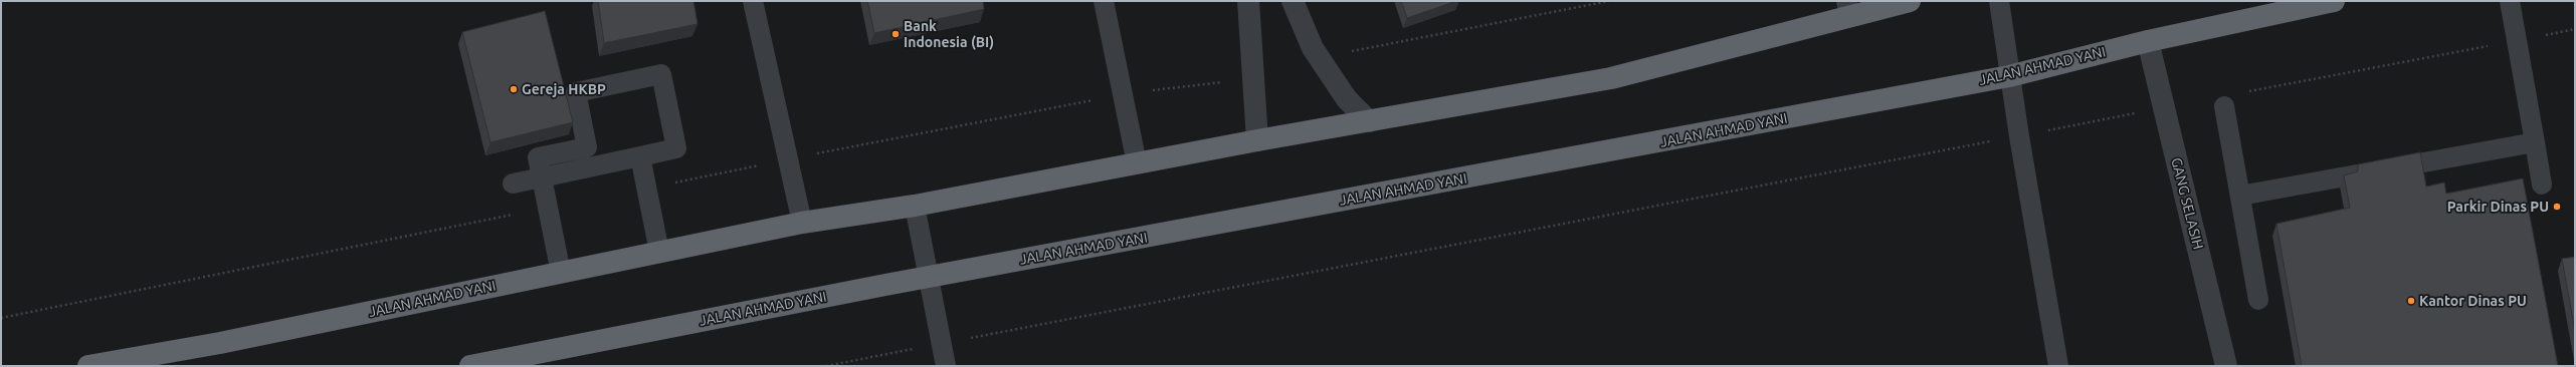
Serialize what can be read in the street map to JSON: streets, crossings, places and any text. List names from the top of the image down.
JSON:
{
  "streets": {
    "highway": ["JALAN AHMAD YANI"],
    "street": ["GANG SELASIH"]
  },
  "crossings": [
    ["JALAN AHMAD YANI", "GANG SELASIH"]
  ],
  "places": [
    "Bank Indonesia (BI)",
    "Gereja HKBP",
    "Parkir Dinas PU",
    "Kantor Dinas PU"
  ]
}
